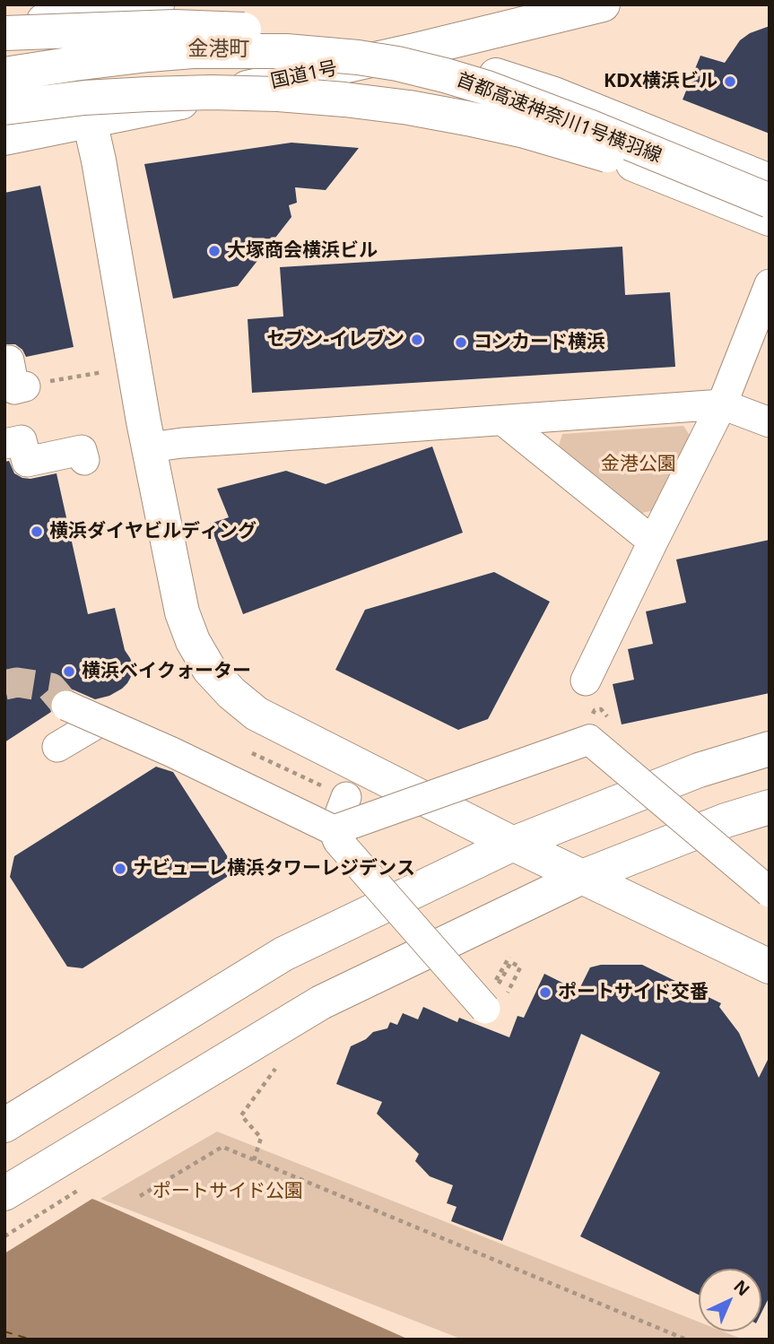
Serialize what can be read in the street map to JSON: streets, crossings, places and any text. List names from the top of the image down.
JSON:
{
  "streets": {
    "main road": ["国道1号", "首都高速神奈川1号横羽線"]
  },
  "districts": ["金港町"],
  "parks": ["金港公園", "ポートサイド公園"],
  "places": [
    "KDX横浜ビル",
    "大塚商会横浜ビル",
    "セブン-イレブン",
    "コンカード横浜",
    "横浜ダイヤビルディング",
    "横浜ベイクォーター",
    "ナビューレ横浜タワーレジデンス",
    "ポートサイド交番"
  ],
  "north": "top right"
}
